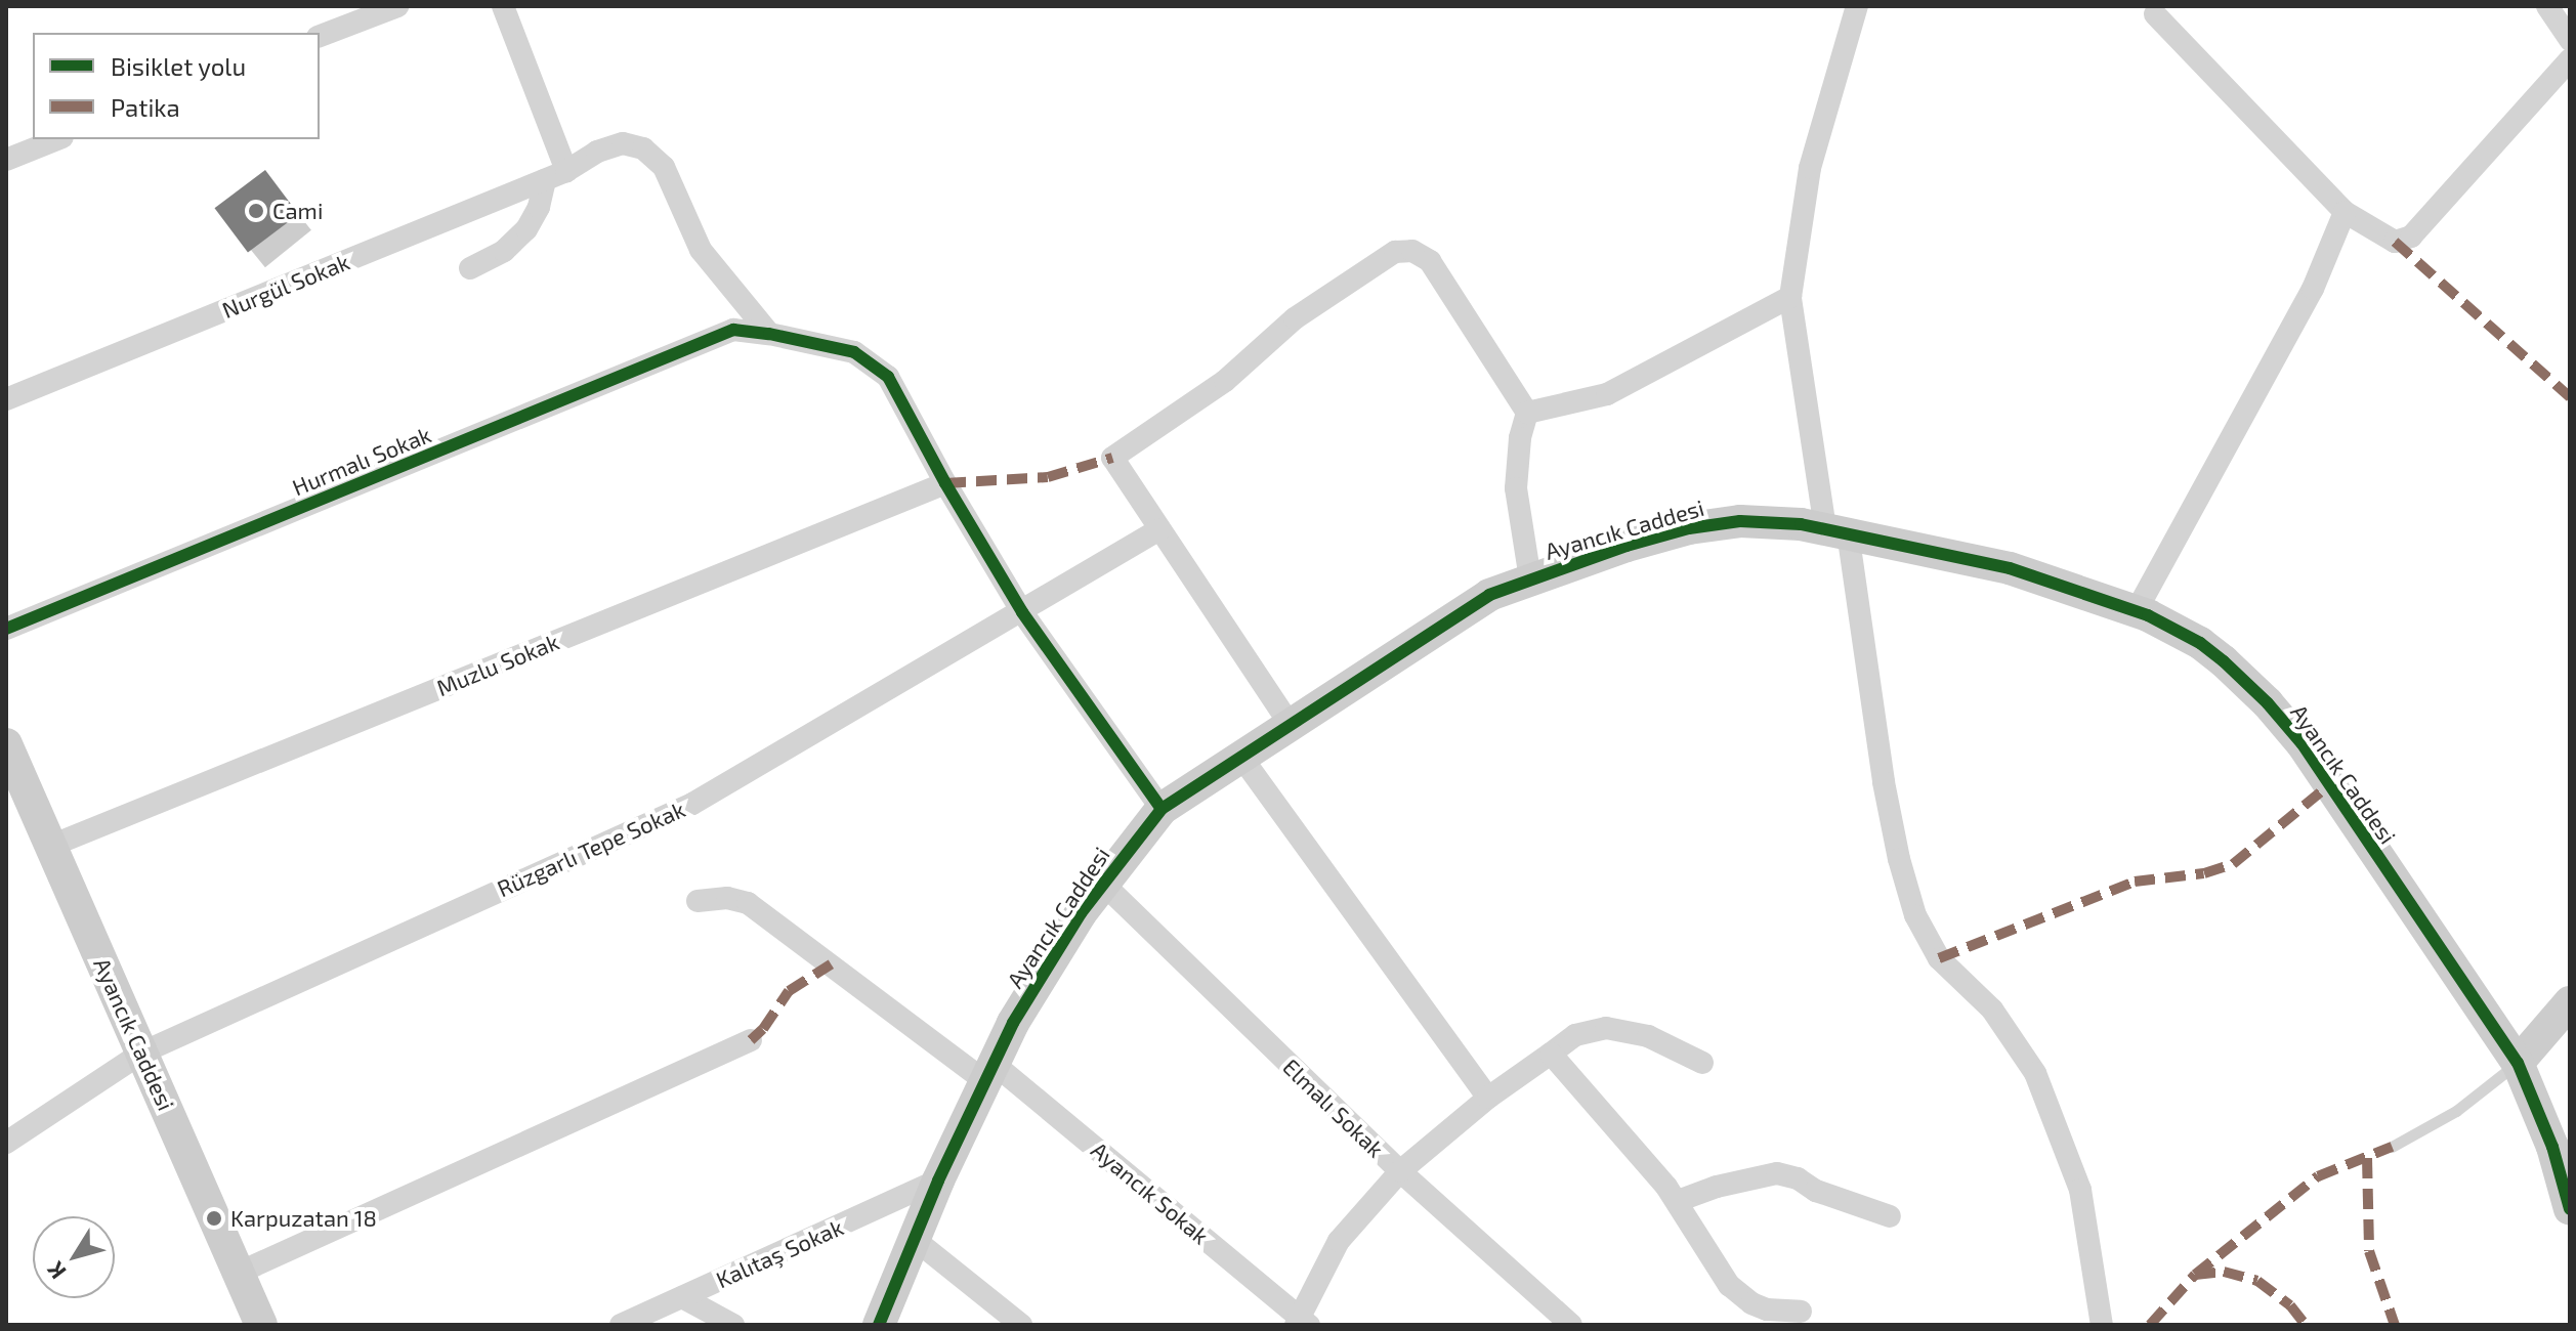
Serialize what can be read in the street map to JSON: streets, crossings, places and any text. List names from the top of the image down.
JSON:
{
  "streets": {
    "street": [
      "Nurgül Sokak",
      "Hurmalı Sokak",
      "Ayancık Caddesi",
      "Muzlu Sokak",
      "Rüzgarlı Tepe Sokak",
      "Elmalı Sokak",
      "Ayancık Sokak",
      "Kalıtaş Sokak"
    ]
  },
  "crossings": [
    ["Nurgül Sokak", "Hurmalı Sokak"],
    ["Ayancık Caddesi", "Muzlu Sokak"],
    ["Ayancık Caddesi", "Rüzgarlı Tepe Sokak"],
    ["Ayancık Caddesi", "Elmalı Sokak"],
    ["Ayancık Caddesi", "Ayancık Sokak"],
    ["Ayancık Caddesi", "Kalıtaş Sokak"]
  ],
  "places": ["Cami", "Karpuzatan 18"],
  "legend": ["Bisiklet yolu", "Patika"],
  "north": "bottom left"
}
